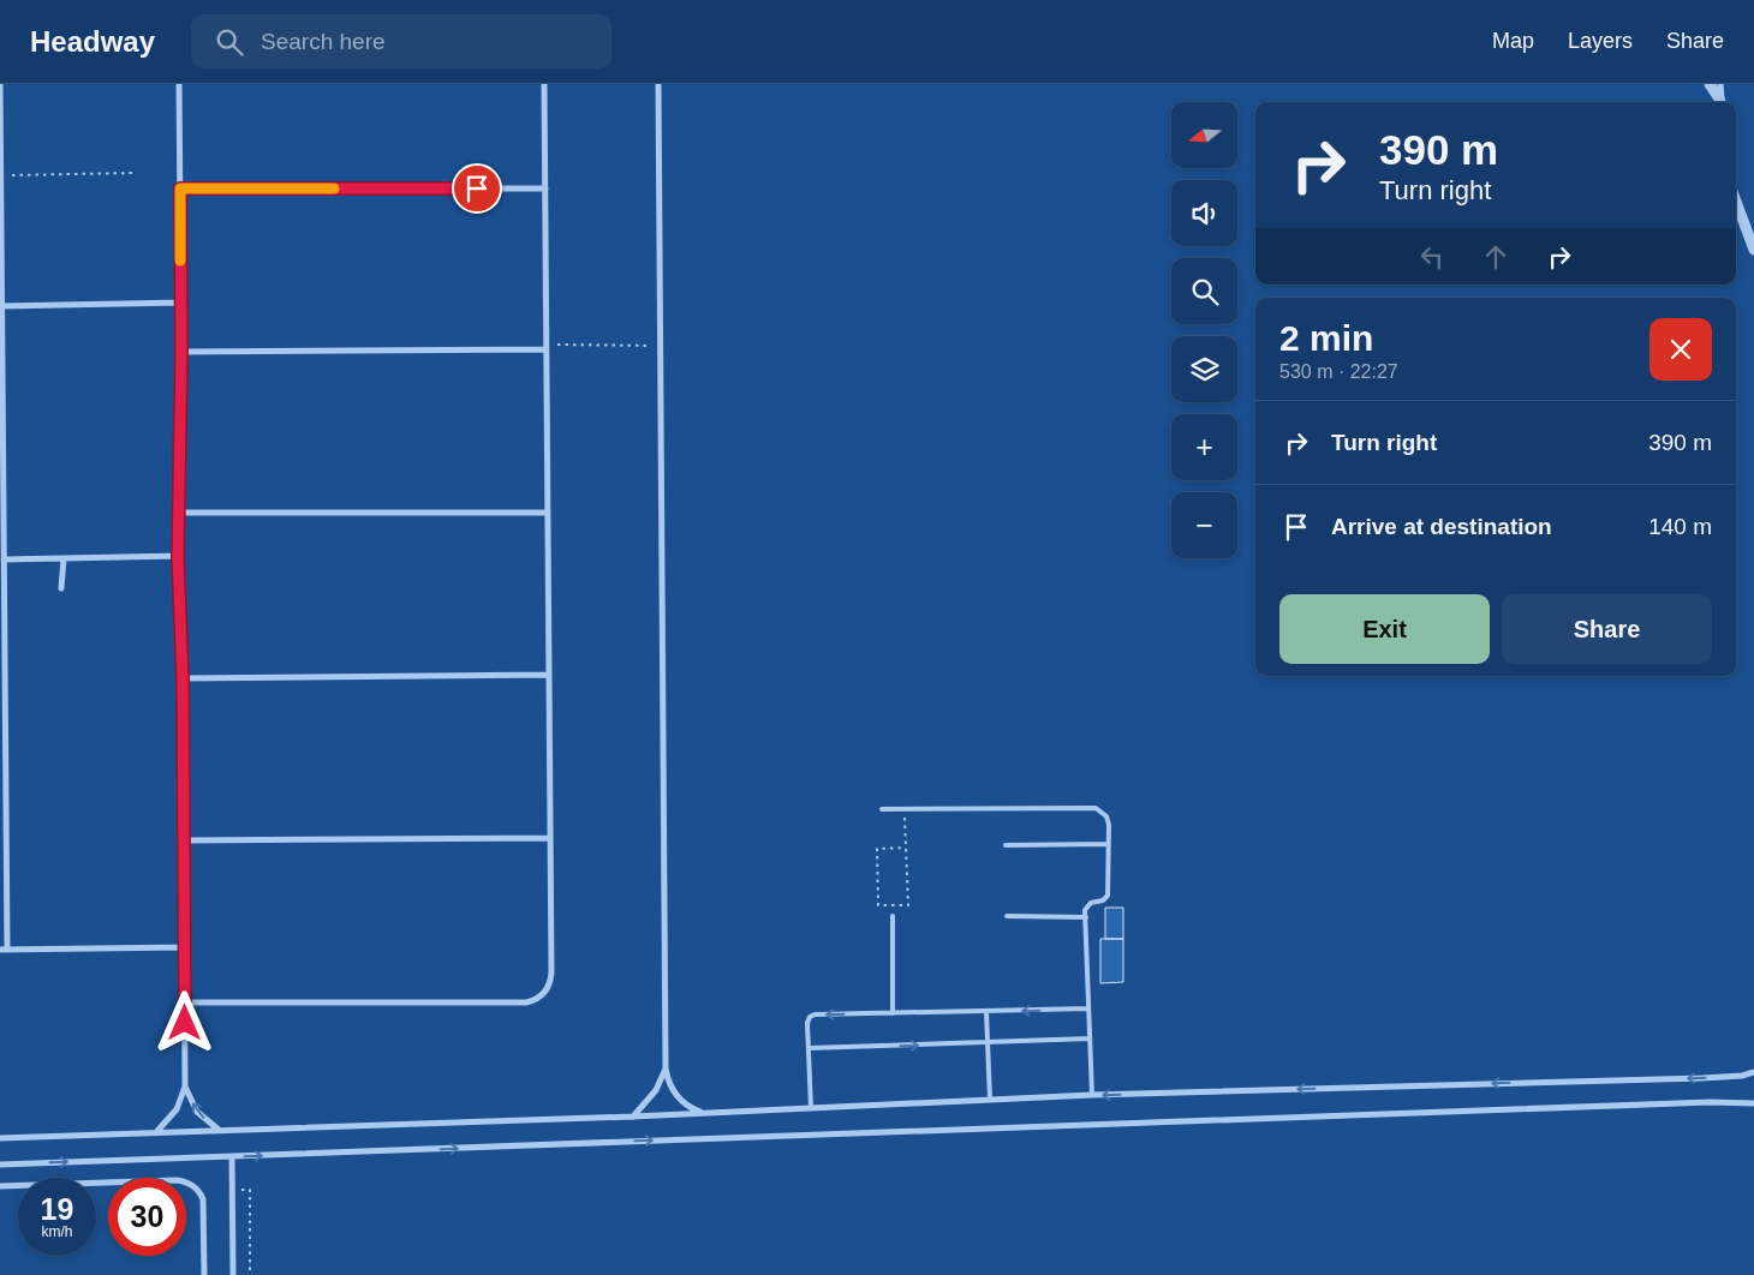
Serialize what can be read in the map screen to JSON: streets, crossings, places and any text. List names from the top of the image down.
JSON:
{
  "north": "left",
  "page": {
    "header": "Headway",
    "search": "Search here",
    "nav": ["Map", "Layers", "Share"],
    "map_buttons": ["+", "−"],
    "turn": ["390 m", "Turn right"],
    "heading": ["2 min", "530 m · 22:27"],
    "list": [
      {
        "name": "Turn right",
        "value": "390 m"
      },
      {
        "name": "Arrive at destination",
        "value": "140 m"
      }
    ],
    "buttons": ["Exit", "Share"],
    "speed": "19 km/h",
    "limit": "30"
  }
}
